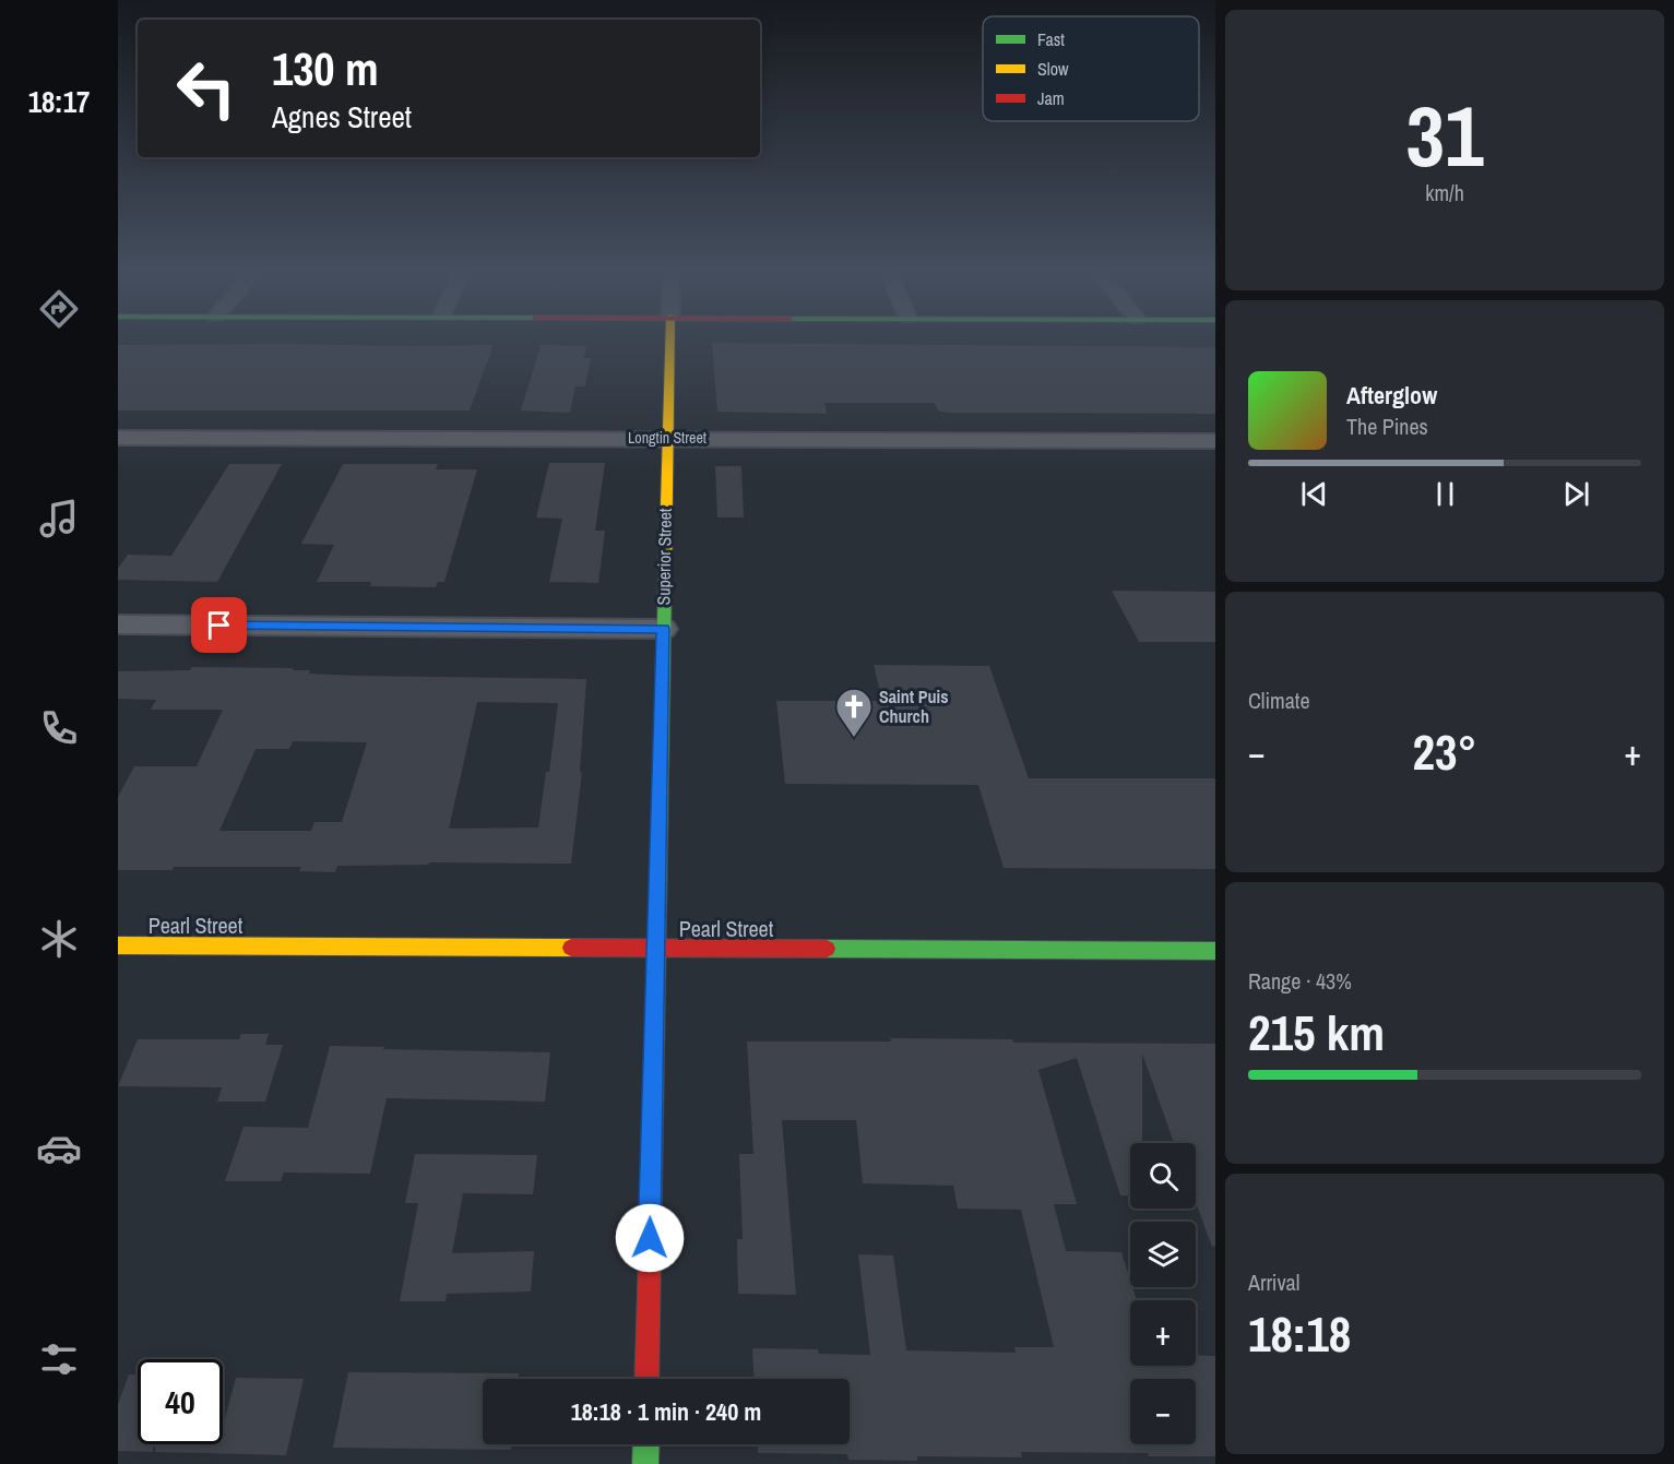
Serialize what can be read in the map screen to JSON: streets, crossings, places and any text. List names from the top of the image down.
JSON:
{
  "streets": {
    "street": ["Longtin Street", "Superior Street", "Pearl Street"]
  },
  "crossings": [
    ["Longtin Street", "Superior Street"],
    ["Superior Street", "Pearl Street"]
  ],
  "places": {
    "church": ["Saint Puis Church"]
  },
  "legend": ["Fast", "Slow", "Jam"],
  "page": {
    "tabs": "18:17",
    "tile": [
      ["31", "km/h"],
      "Climate",
      ["Range · 43%", "215 km"],
      ["Arrival", "18:18"]
    ],
    "turn": ["130 m", "Agnes Street"],
    "song": ["Afterglow", "The Pines"],
    "heat": ["−", "23°", "+"],
    "map_buttons": ["+", "−"],
    "limit": "40",
    "trip": "18:18 · 1 min · 240 m"
  }
}
